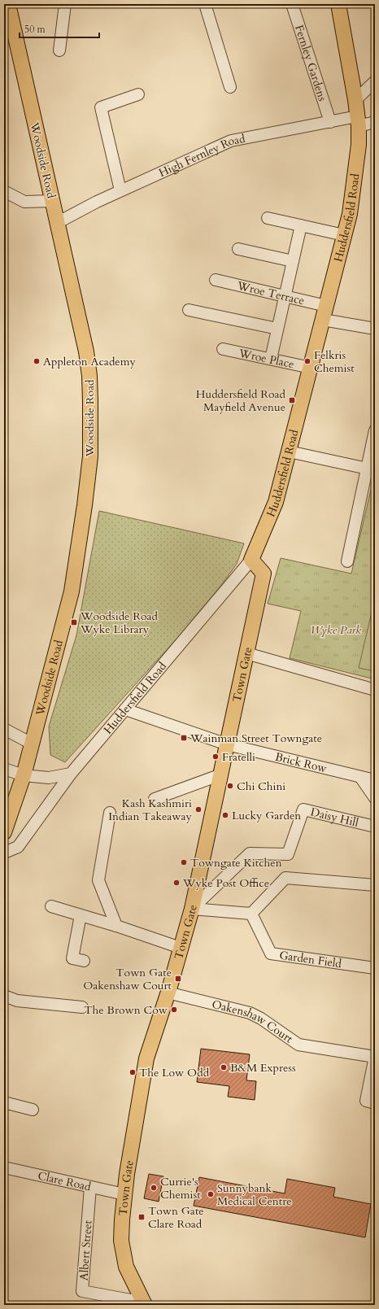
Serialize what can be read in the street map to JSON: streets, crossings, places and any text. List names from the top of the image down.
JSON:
{
  "streets": {
    "main road": ["Woodside Road", "Huddersfield Road", "Town Gate"],
    "street": [
      "Fernley Gardens",
      "High Fernley Road",
      "Wroe Terrace",
      "Wroe Place",
      "Brick Row",
      "Daisy Hill",
      "Garden Field",
      "Oakenshaw Court",
      "Clare Road",
      "Albert Street"
    ]
  },
  "crossings": [
    ["Fernley Gardens", "High Fernley Road"],
    ["High Fernley Road", "Woodside Road"],
    ["High Fernley Road", "Huddersfield Road"],
    ["Huddersfield Road", "Wroe Terrace"],
    ["Huddersfield Road", "Wroe Place"],
    ["Huddersfield Road", "Town Gate"],
    ["Huddersfield Road", "Brick Row"],
    ["Town Gate", "Brick Row"],
    ["Town Gate", "Daisy Hill"],
    ["Town Gate", "Oakenshaw Court"],
    ["Town Gate", "Clare Road"],
    ["Town Gate", "Albert Street"],
    ["Clare Road", "Albert Street"]
  ],
  "parks": ["Wyke Park"],
  "places": {
    "other": [
      "Appleton Academy",
      "Felkris Chemist",
      "Fratelli",
      "Chi Chini",
      "Kash Kashmiri Indian Takeaway",
      "Lucky Garden",
      "Towngate Kitchen",
      "Wyke Post Office",
      "The Brown Cow",
      "B&M Express",
      "The Low Odd",
      "Currie's Chemist",
      "Sunnybank Medical Centre"
    ],
    "transit": [
      "Huddersfield Road Mayfield Avenue",
      "Woodside Road Wyke Library",
      "Wainman Street Towngate",
      "Town Gate Oakenshaw Court",
      "Town Gate Clare Road"
    ]
  },
  "scale_bar": "50 m"
}
